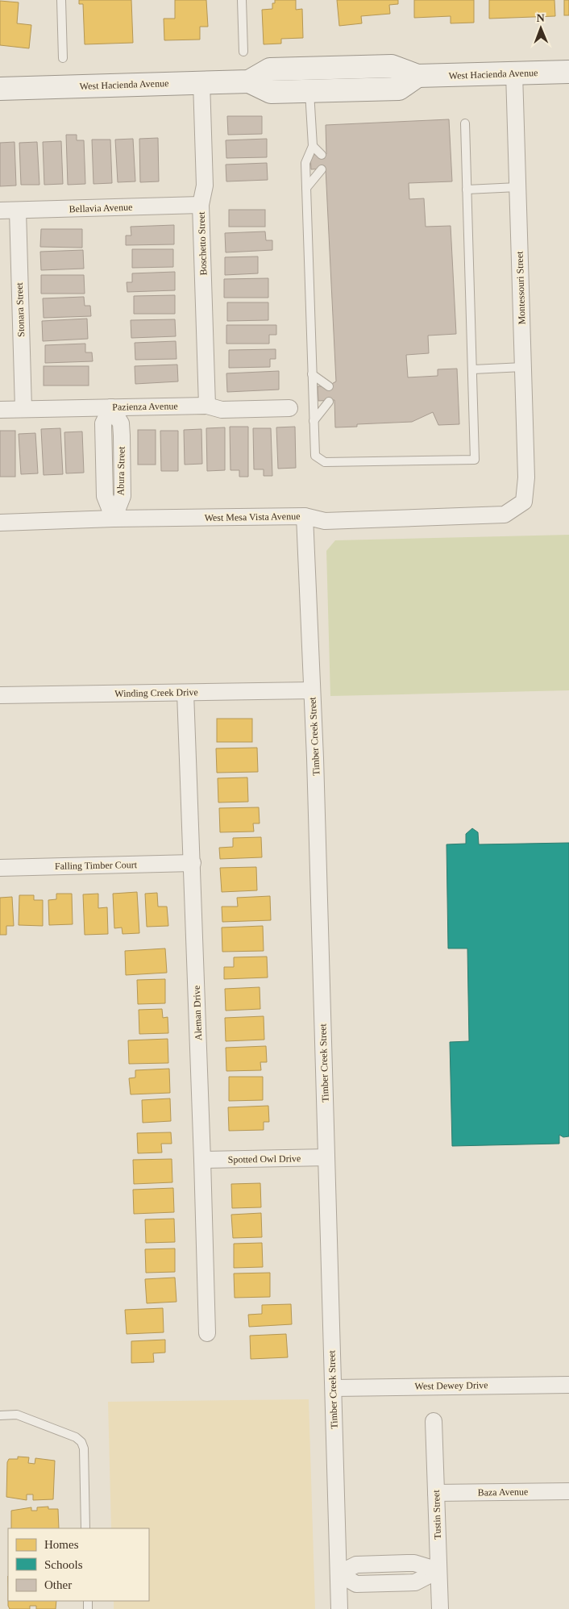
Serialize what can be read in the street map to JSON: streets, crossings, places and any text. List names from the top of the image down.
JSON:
{
  "streets": {
    "main road": ["West Hacienda Avenue"],
    "street": [
      "Bellavia Avenue",
      "Boschetto Street",
      "Montessouri Street",
      "Stonara Street",
      "Pazienza Avenue",
      "Abura Street",
      "West Mesa Vista Avenue",
      "Winding Creek Drive",
      "Timber Creek Street",
      "Falling Timber Court",
      "Aleman Drive",
      "Spotted Owl Drive",
      "West Dewey Drive",
      "Baza Avenue",
      "Tustin Street"
    ]
  },
  "crossings": [
    ["West Hacienda Avenue", "Boschetto Street"],
    ["West Hacienda Avenue", "Montessouri Street"],
    ["Bellavia Avenue", "Boschetto Street"],
    ["Bellavia Avenue", "Stonara Street"],
    ["Boschetto Street", "Pazienza Avenue"],
    ["Montessouri Street", "West Mesa Vista Avenue"],
    ["Stonara Street", "Pazienza Avenue"],
    ["Pazienza Avenue", "Abura Street"],
    ["Abura Street", "West Mesa Vista Avenue"],
    ["West Mesa Vista Avenue", "Timber Creek Street"],
    ["Winding Creek Drive", "Timber Creek Street"],
    ["Winding Creek Drive", "Aleman Drive"],
    ["Timber Creek Street", "Spotted Owl Drive"],
    ["Timber Creek Street", "West Dewey Drive"],
    ["Falling Timber Court", "Aleman Drive"],
    ["Aleman Drive", "Spotted Owl Drive"],
    ["Baza Avenue", "Tustin Street"]
  ],
  "legend": ["Homes", "Schools", "Other"],
  "north": "top"
}
